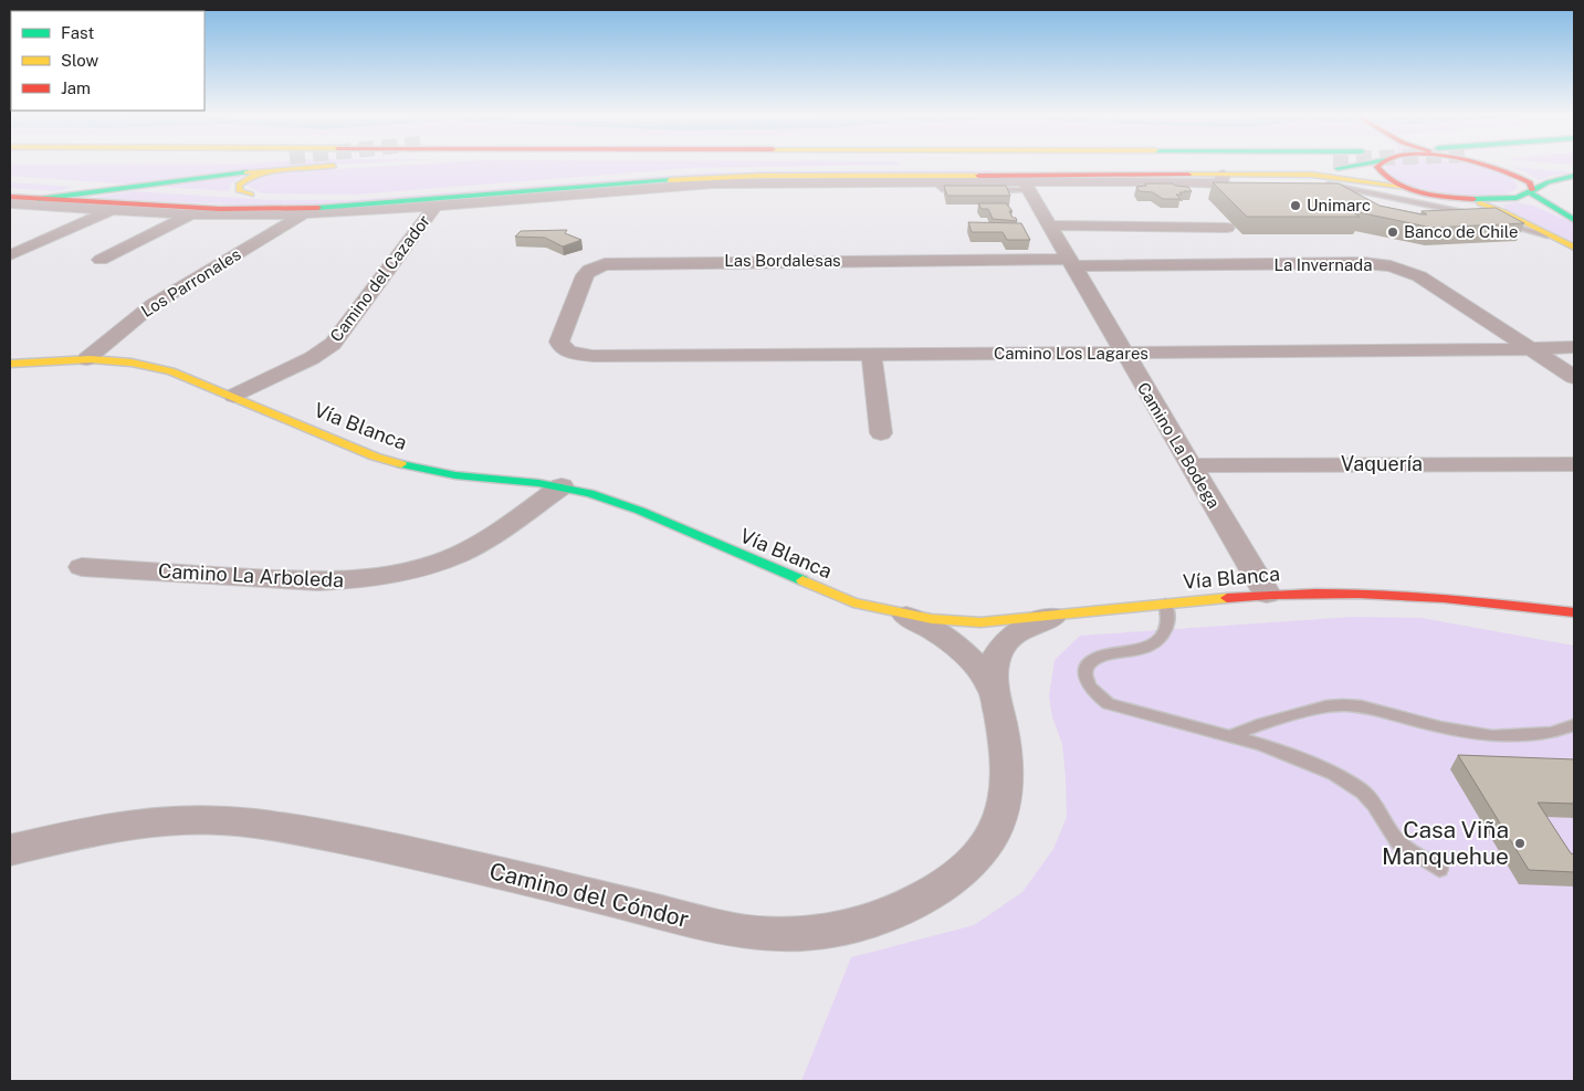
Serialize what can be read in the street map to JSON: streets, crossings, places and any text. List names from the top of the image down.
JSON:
{
  "streets": {
    "main road": ["Vía Blanca"],
    "street": [
      "Las Bordalesas",
      "La Invernada",
      "Camino del Cazador",
      "Los Parronales",
      "Camino Los Lagares",
      "Camino La Bodega",
      "Vaquería",
      "Camino La Arboleda",
      "Camino del Cóndor"
    ]
  },
  "crossings": [
    ["Las Bordalesas", "La Invernada"],
    ["Las Bordalesas", "Camino Los Lagares"],
    ["Las Bordalesas", "Camino La Bodega"],
    ["La Invernada", "Camino Los Lagares"],
    ["La Invernada", "Camino La Bodega"],
    ["Camino del Cazador", "Vía Blanca"],
    ["Los Parronales", "Vía Blanca"],
    ["Camino Los Lagares", "Camino La Bodega"],
    ["Vía Blanca", "Camino La Bodega"],
    ["Vía Blanca", "Camino La Arboleda"],
    ["Vía Blanca", "Camino del Cóndor"],
    ["Camino La Bodega", "Vaquería"]
  ],
  "places": ["Unimarc", "Banco de Chile", "Casa Viña Manquehue"],
  "legend": ["Fast", "Slow", "Jam"]
}
